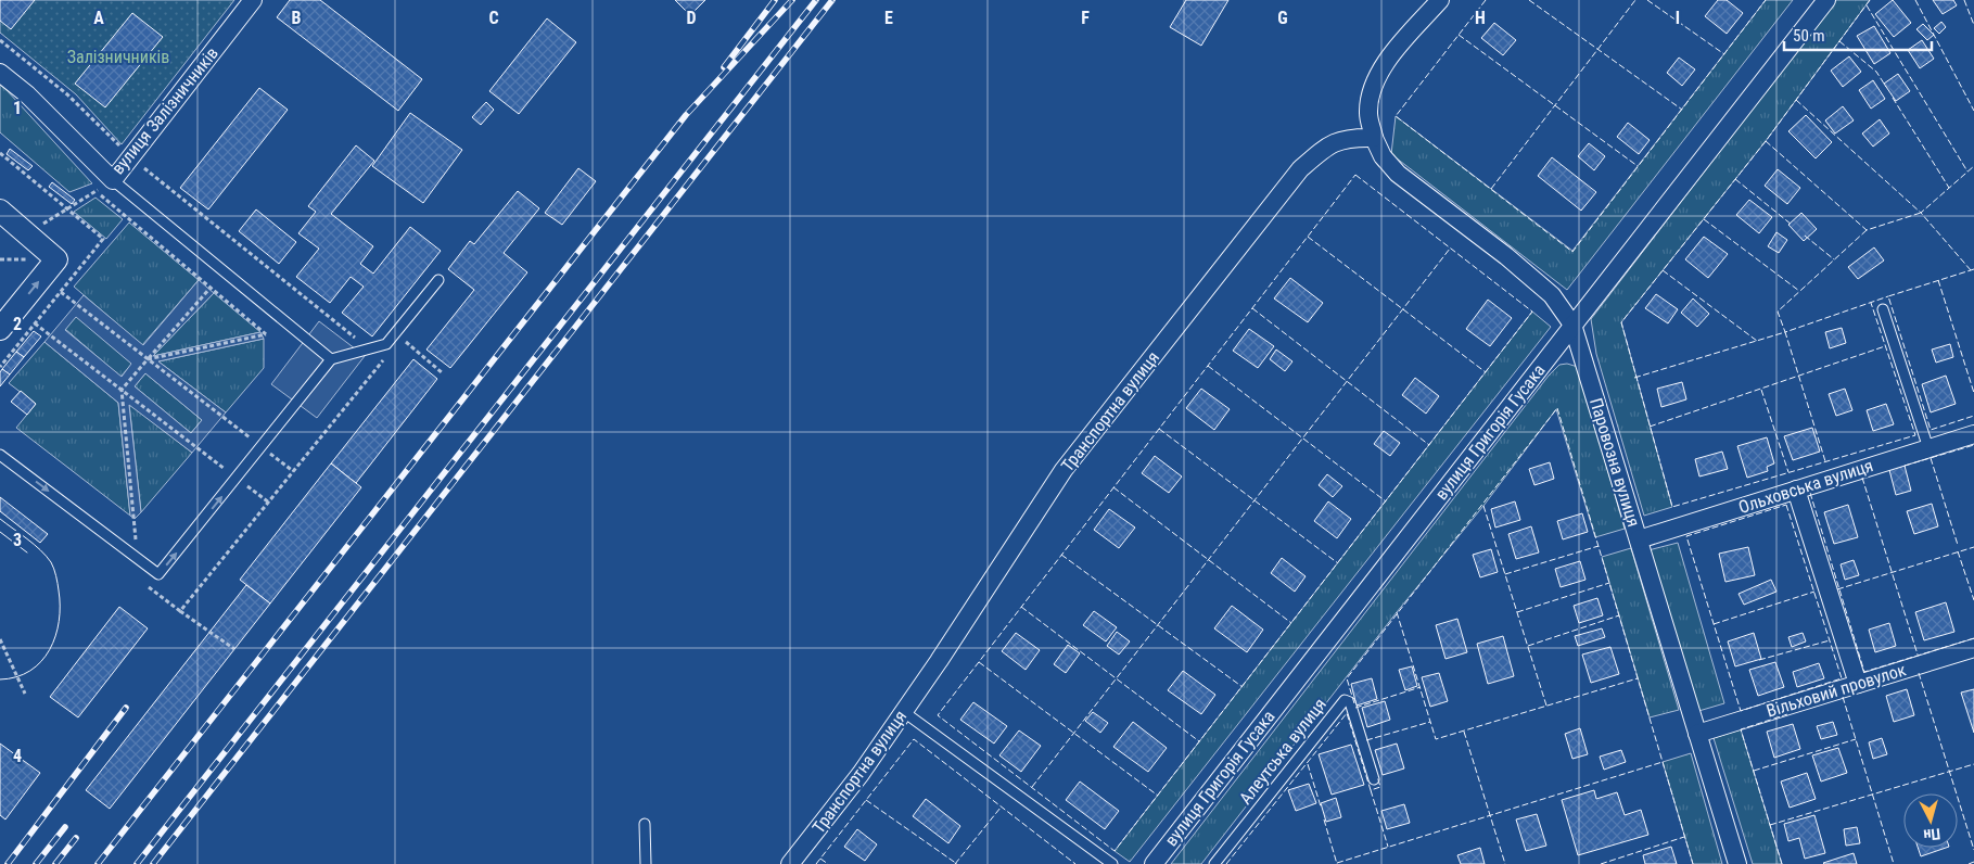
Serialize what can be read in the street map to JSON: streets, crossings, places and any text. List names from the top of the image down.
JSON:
{
  "streets": {
    "street": [
      "вулиця Залізничників",
      "Транспортна вулиця",
      "вулиця Григорія Гусака",
      "Паровозна вулиця",
      "Ольховська вулиця",
      "Вільховий провулок"
    ],
    "lane": ["Алеутська вулиця"]
  },
  "crossings": [
    ["Транспортна вулиця", "Паровозна вулиця"],
    ["вулиця Григорія Гусака", "Паровозна вулиця"],
    ["Паровозна вулиця", "Ольховська вулиця"],
    ["Паровозна вулиця", "Вільховий провулок"]
  ],
  "parks": ["Залізничників"],
  "scale_bar": "50 m",
  "north": "bottom",
  "grid": {
    "columns": [
      "A",
      "B",
      "C",
      "D",
      "E",
      "F",
      "G",
      "H",
      "I"
    ],
    "rows": [
      "1",
      "2",
      "3",
      "4"
    ]
  }
}
